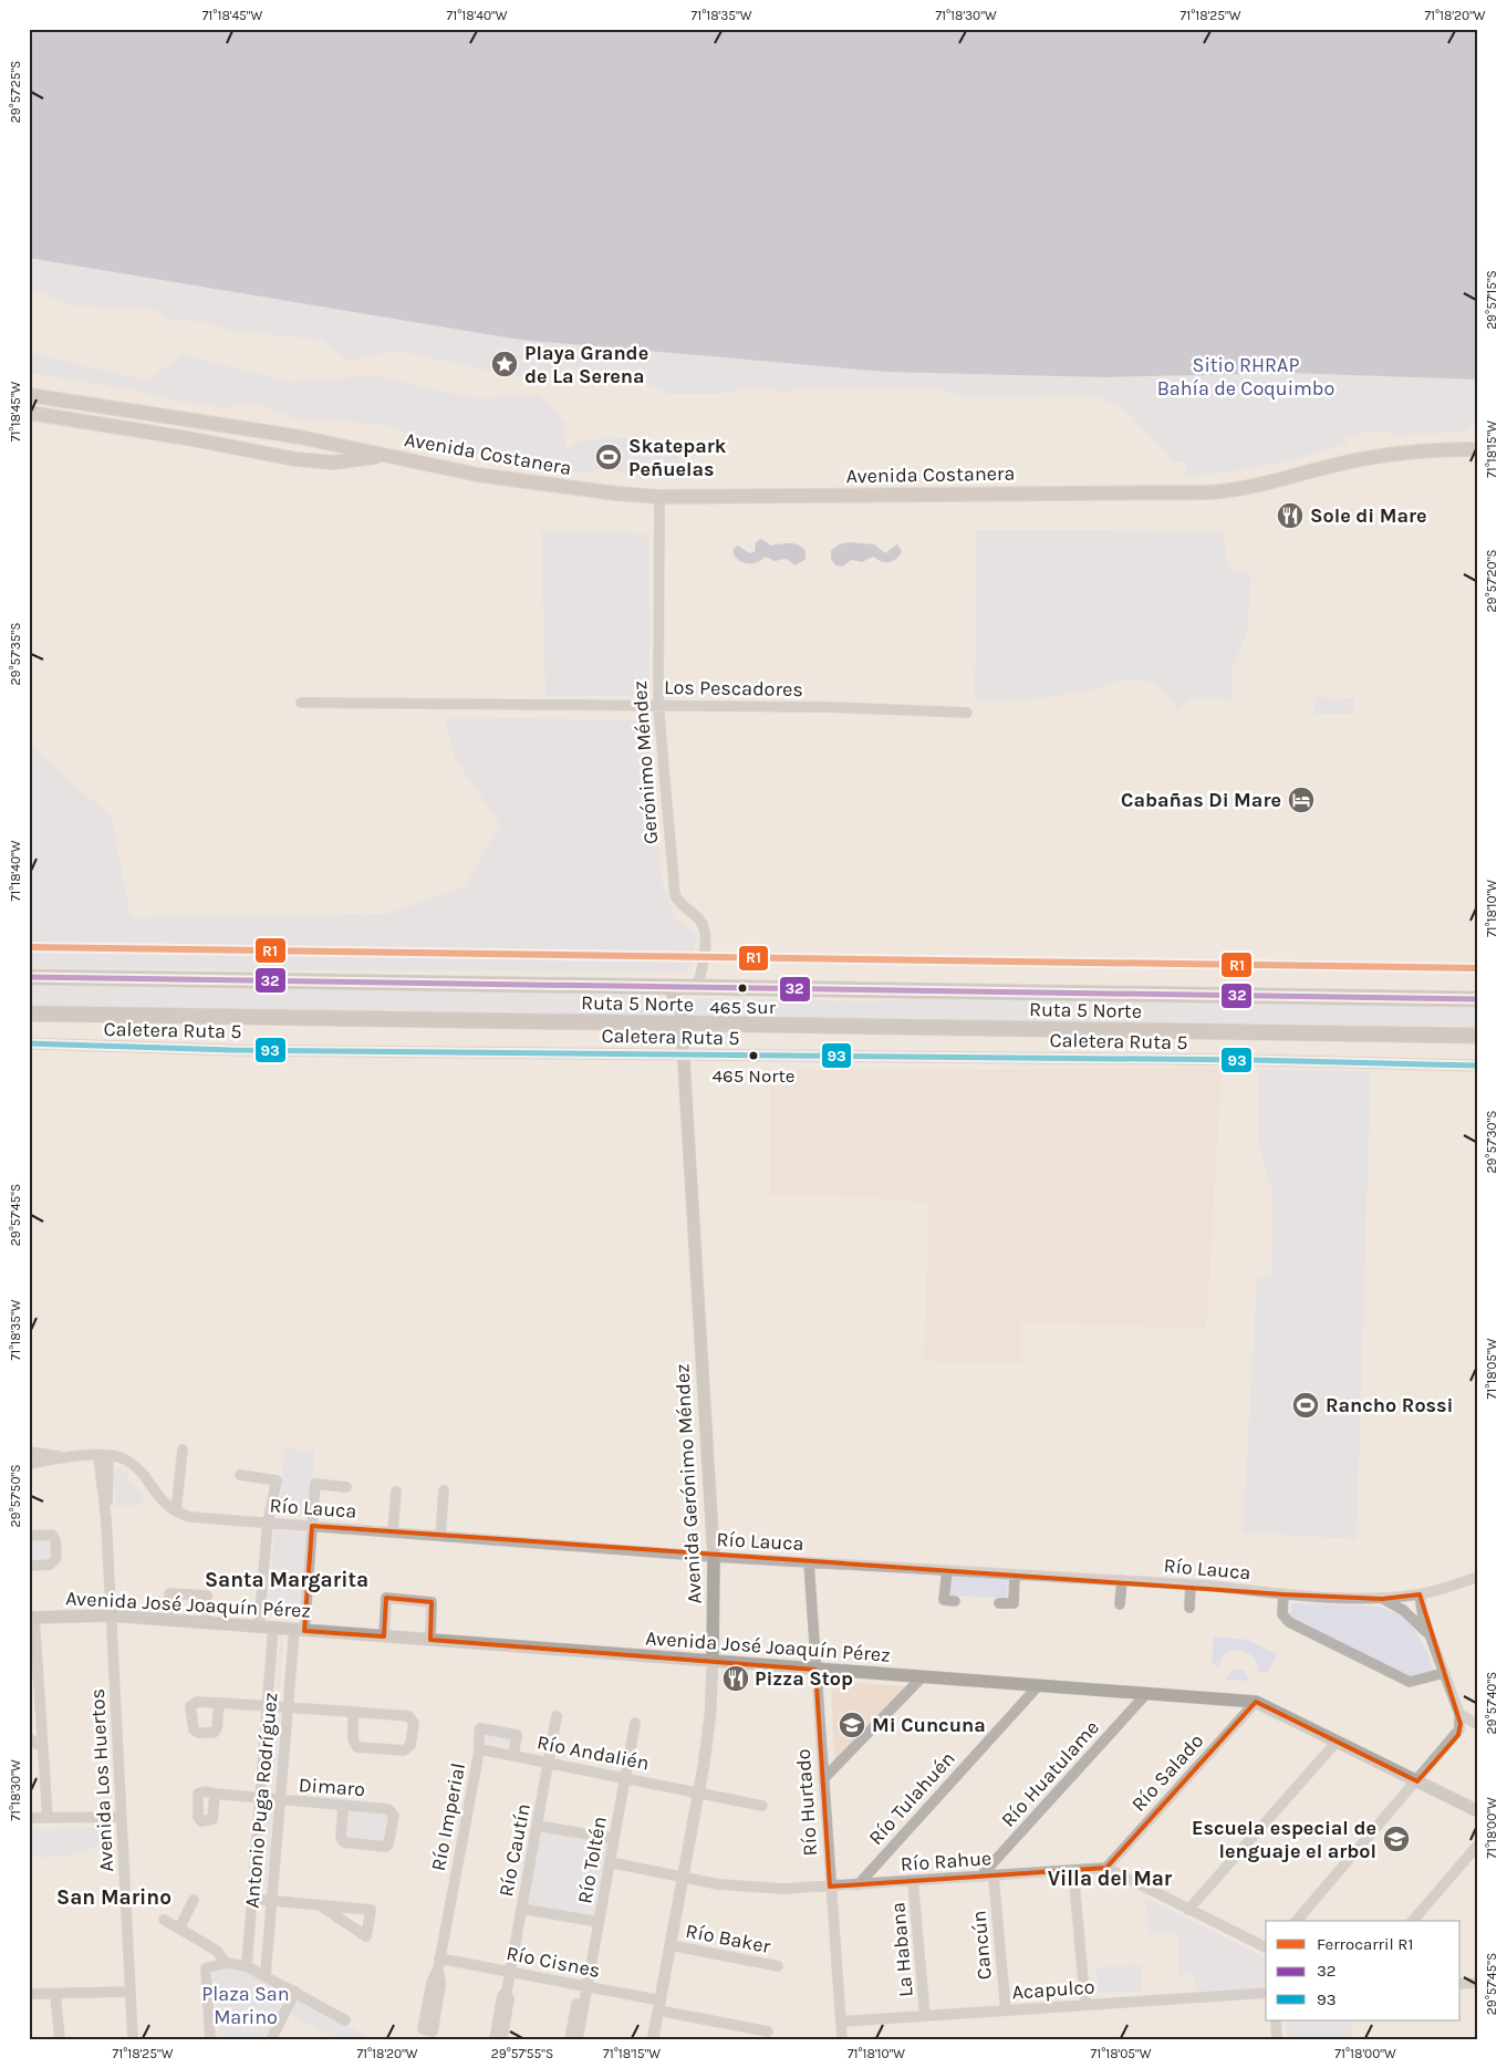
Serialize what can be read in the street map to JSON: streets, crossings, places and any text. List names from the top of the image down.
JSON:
{
  "streets": {
    "highway": ["Ruta 5 Norte"],
    "main road": [
      "Avenida Costanera",
      "Gerónimo Méndez",
      "Avenida Gerónimo Méndez",
      "Avenida José Joaquín Pérez"
    ],
    "street": [
      "Los Pescadores",
      "Caletera Ruta 5",
      "Río Lauca",
      "Río Andalién",
      "Río Salado",
      "Río Huatulame",
      "Avenida Los Huertos",
      "Dimaro",
      "Río Tulahuén",
      "Antonio Puga Rodríguez",
      "Río Hurtado",
      "Río Imperial",
      "Río Cautín",
      "Río Toltén",
      "Río Rahue",
      "Río Baker",
      "Cancún",
      "La Habana",
      "Río Cisnes",
      "Acapulco"
    ]
  },
  "crossings": [
    ["Avenida Costanera", "Gerónimo Méndez"],
    ["Los Pescadores", "Gerónimo Méndez"],
    ["Gerónimo Méndez", "Ruta 5 Norte"],
    ["Caletera Ruta 5", "Avenida Gerónimo Méndez"],
    ["Avenida Gerónimo Méndez", "Río Lauca"],
    ["Avenida Gerónimo Méndez", "Avenida José Joaquín Pérez"],
    ["Avenida Gerónimo Méndez", "Río Andalién"],
    ["Avenida Gerónimo Méndez", "Río Rahue"],
    ["Avenida Gerónimo Méndez", "Río Baker"],
    ["Avenida Gerónimo Méndez", "Río Cisnes"],
    ["Río Lauca", "Avenida Los Huertos"],
    ["Río Lauca", "Antonio Puga Rodríguez"],
    ["Río Lauca", "Río Hurtado"],
    ["Avenida José Joaquín Pérez", "Río Salado"],
    ["Avenida José Joaquín Pérez", "Río Huatulame"],
    ["Avenida José Joaquín Pérez", "Avenida Los Huertos"],
    ["Avenida José Joaquín Pérez", "Río Tulahuén"],
    ["Avenida José Joaquín Pérez", "Antonio Puga Rodríguez"],
    ["Avenida José Joaquín Pérez", "Río Hurtado"],
    ["Río Andalién", "Río Imperial"],
    ["Río Andalién", "Río Cautín"],
    ["Río Andalién", "Río Toltén"],
    ["Río Salado", "Río Rahue"],
    ["Río Huatulame", "Río Rahue"],
    ["Dimaro", "Antonio Puga Rodríguez"],
    ["Río Tulahuén", "Río Rahue"],
    ["Río Hurtado", "Río Rahue"],
    ["Río Hurtado", "Acapulco"],
    ["Río Imperial", "Río Cisnes"],
    ["Río Cautín", "Río Cisnes"],
    ["Río Toltén", "Río Rahue"],
    ["Río Toltén", "Río Cisnes"],
    ["Río Rahue", "Cancún"],
    ["Río Rahue", "La Habana"],
    ["Cancún", "Acapulco"],
    ["La Habana", "Acapulco"]
  ],
  "districts": ["Santa Margarita", "Villa del Mar", "San Marino"],
  "parks": ["Sitio RHRAP Bahía de Coquimbo", "Plaza San Marino"],
  "places": {
    "place": ["Playa Grande de La Serena"],
    "sports": ["Skatepark Peñuelas", "Rancho Rossi"],
    "restaurant": ["Sole di Mare", "Pizza Stop"],
    "hotel": ["Cabañas Di Mare"],
    "other": ["465 Sur", "465 Norte"],
    "school or university": ["Mi Cuncuna", "Escuela especial de lenguaje el arbol"]
  },
  "lines": ["rail line R1", "transit line 32", "transit line 93"],
  "legend": ["Ferrocarril R1", "32", "93"],
  "coordinates": [
    "71°18'45\"W",
    "71°18'40\"W",
    "71°18'35\"W",
    "71°18'30\"W",
    "71°18'25\"W",
    "71°18'20\"W",
    "29°57'25\"S",
    "29°57'15\"S",
    "71°18'15\"W",
    "29°57'20\"S",
    "29°57'35\"S",
    "71°18'10\"W",
    "29°57'30\"S",
    "29°57'45\"S",
    "71°18'05\"W",
    "29°57'50\"S",
    "29°57'40\"S",
    "71°18'00\"W",
    "29°57'55\"S"
  ]
}
